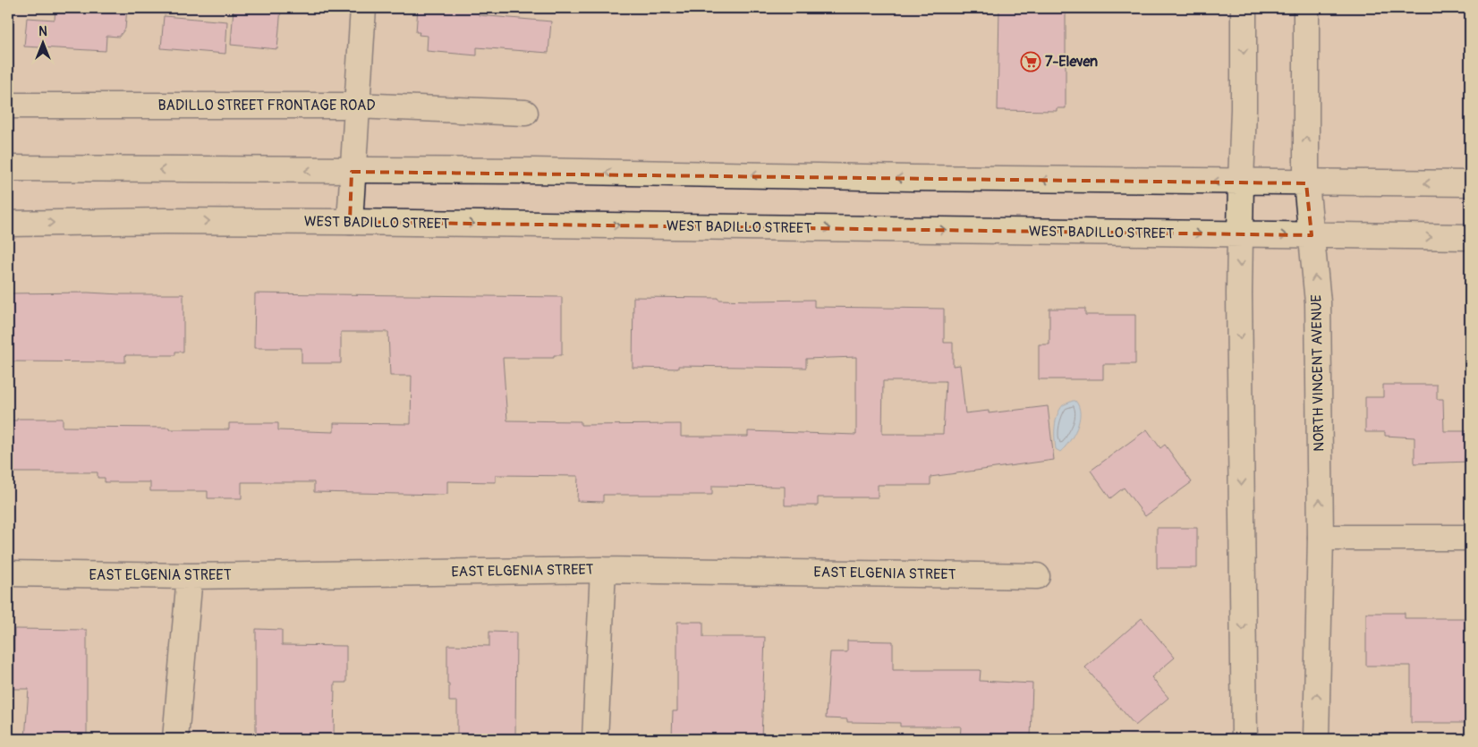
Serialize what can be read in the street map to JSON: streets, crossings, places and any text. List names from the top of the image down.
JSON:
{
  "streets": {
    "main road": [
      "BADILLO STREET FRONTAGE ROAD",
      "WEST BADILLO STREET",
      "NORTH VINCENT AVENUE",
      "EAST ELGENIA STREET"
    ]
  },
  "crossings": [
    ["WEST BADILLO STREET", "NORTH VINCENT AVENUE"]
  ],
  "places": {
    "supermarket": ["7-Eleven"]
  },
  "north": "top"
}
